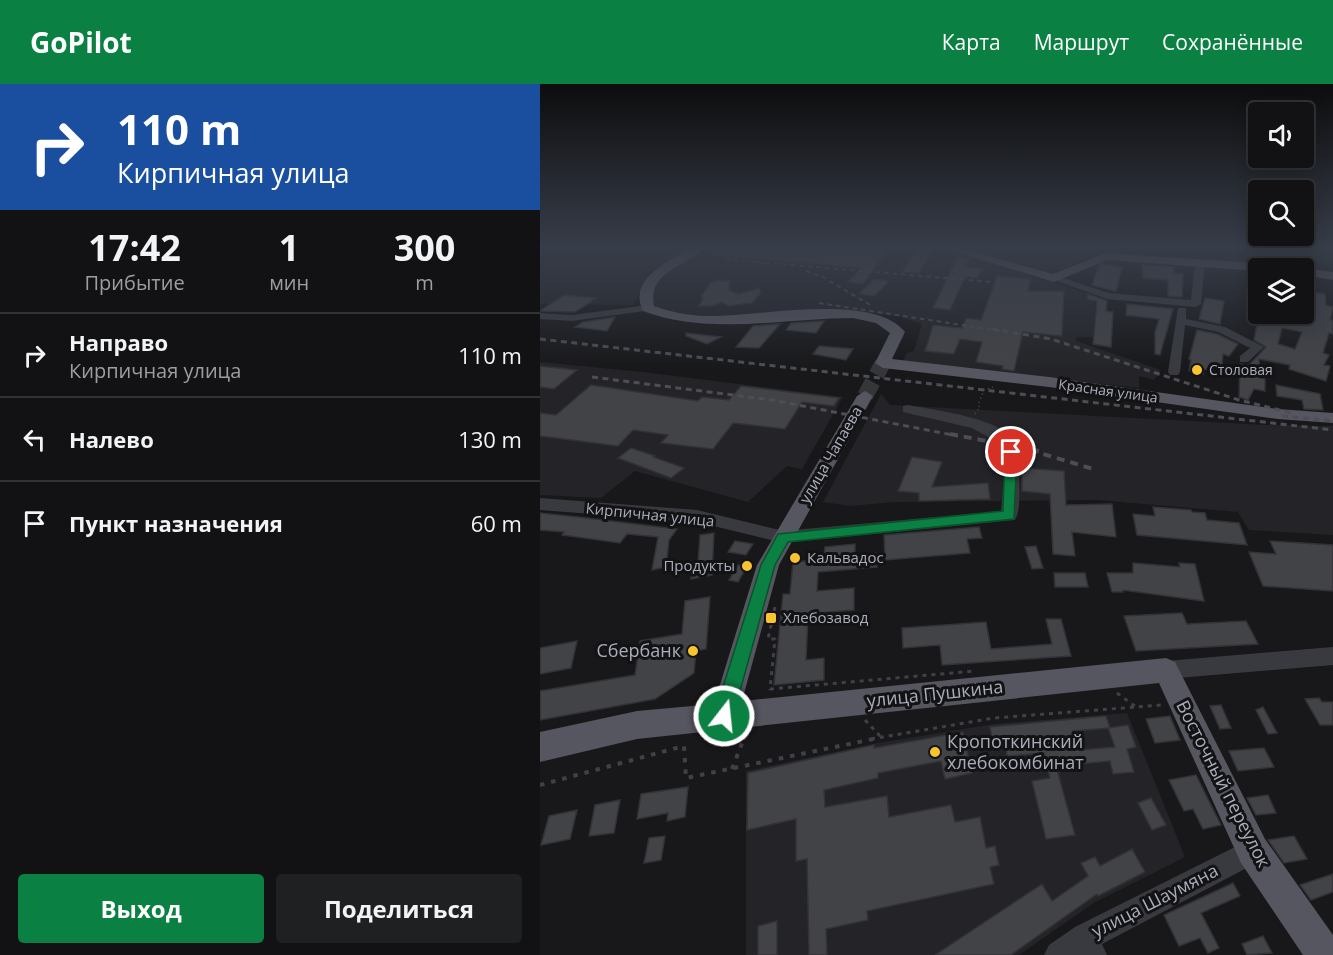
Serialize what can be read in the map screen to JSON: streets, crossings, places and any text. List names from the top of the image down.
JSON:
{
  "streets": {
    "main road": [
      "Красная улица",
      "улица Чапаева",
      "улица Пушкина",
      "Восточный переулок"
    ],
    "street": ["Кирпичная улица", "улица Шаумяна"]
  },
  "crossings": [
    ["улица Чапаева", "Кирпичная улица"],
    ["улица Чапаева", "улица Пушкина"],
    ["улица Пушкина", "Восточный переулок"],
    ["Восточный переулок", "улица Шаумяна"]
  ],
  "places": {
    "other": [
      "Столовая",
      "Кальвадос",
      "Продукты",
      "Сбербанк",
      "Кропоткинский хлебокомбинат"
    ],
    "transit": ["Хлебозавод"]
  },
  "page": {
    "header": "GoPilot",
    "nav": ["Карта", "Маршрут", "Сохранённые"],
    "turn": ["110 m", "Кирпичная улица"],
    "eta": [
      "17:42",
      "Прибытие",
      "1",
      "мин",
      "300",
      "m"
    ],
    "list": [
      {
        "name": "Направо",
        "note": "Кирпичная улица",
        "value": "110 m"
      },
      {
        "name": "Налево",
        "value": "130 m"
      },
      {
        "name": "Пункт назначения",
        "value": "60 m"
      }
    ],
    "buttons": ["Выход", "Поделиться"]
  }
}
